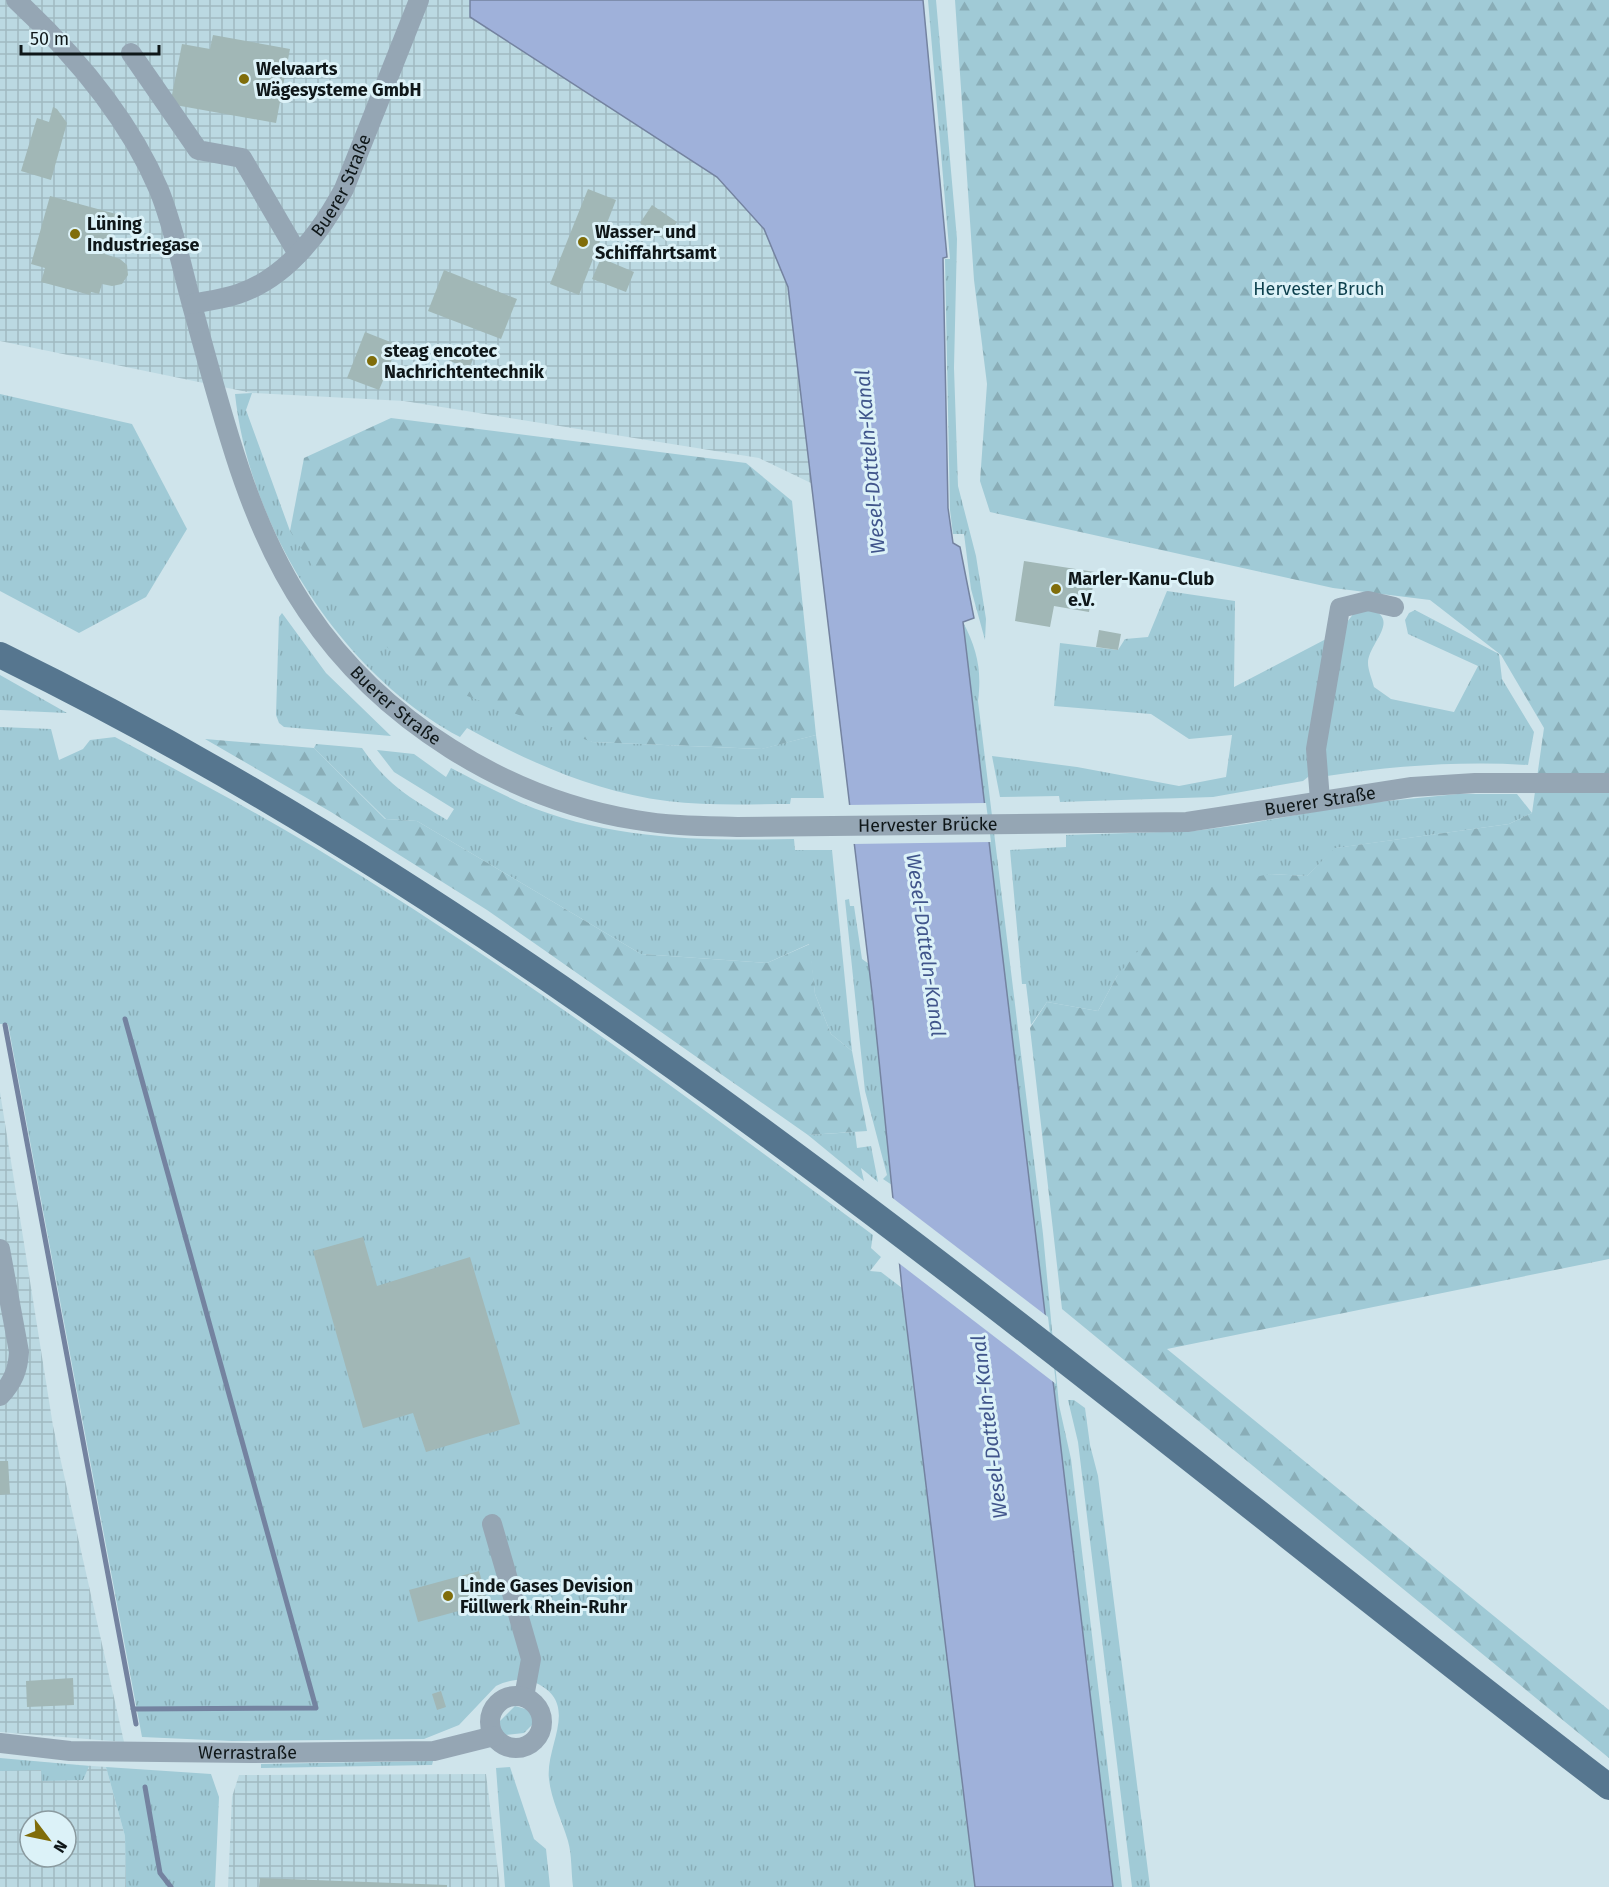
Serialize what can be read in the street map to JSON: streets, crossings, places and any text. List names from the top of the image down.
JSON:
{
  "streets": {
    "street": ["Buerer Straße", "Hervester Brücke", "Werrastraße"]
  },
  "crossings": [
    ["Buerer Straße", "Hervester Brücke"]
  ],
  "water": ["Wesel-Datteln-Kanal"],
  "parks": ["Hervester Bruch"],
  "places": [
    "Welvaarts Wägesysteme GmbH",
    "Lüning Industriegase",
    "Wasser- und Schiffahrtsamt",
    "steag encotec Nachrichtentechnik",
    "Marler-Kanu-Club e.V.",
    "Linde Gases Devision Füllwerk Rhein-Ruhr"
  ],
  "scale_bar": "50 m",
  "north": "bottom right"
}
